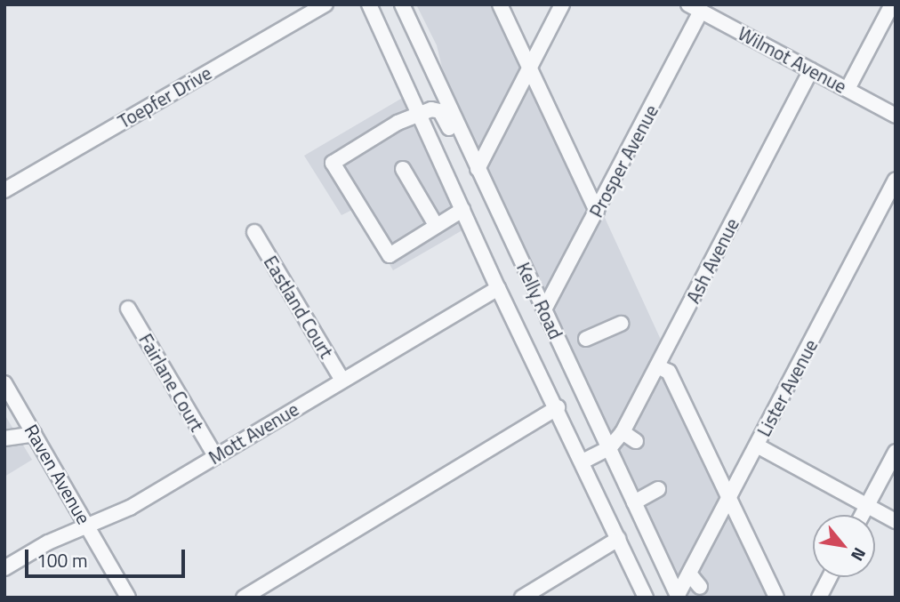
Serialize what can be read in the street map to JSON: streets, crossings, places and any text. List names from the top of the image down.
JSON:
{
  "streets": {
    "street": [
      "Wilmot Avenue",
      "Toepfer Drive",
      "Prosper Avenue",
      "Ash Avenue",
      "Kelly Road",
      "Eastland Court",
      "Fairlane Court",
      "Lister Avenue",
      "Mott Avenue",
      "Raven Avenue"
    ]
  },
  "crossings": [
    ["Wilmot Avenue", "Prosper Avenue"],
    ["Wilmot Avenue", "Ash Avenue"],
    ["Prosper Avenue", "Kelly Road"],
    ["Ash Avenue", "Kelly Road"],
    ["Kelly Road", "Lister Avenue"],
    ["Kelly Road", "Mott Avenue"],
    ["Eastland Court", "Mott Avenue"],
    ["Fairlane Court", "Mott Avenue"],
    ["Mott Avenue", "Raven Avenue"]
  ],
  "scale_bar": "100 m",
  "north": "bottom right"
}
